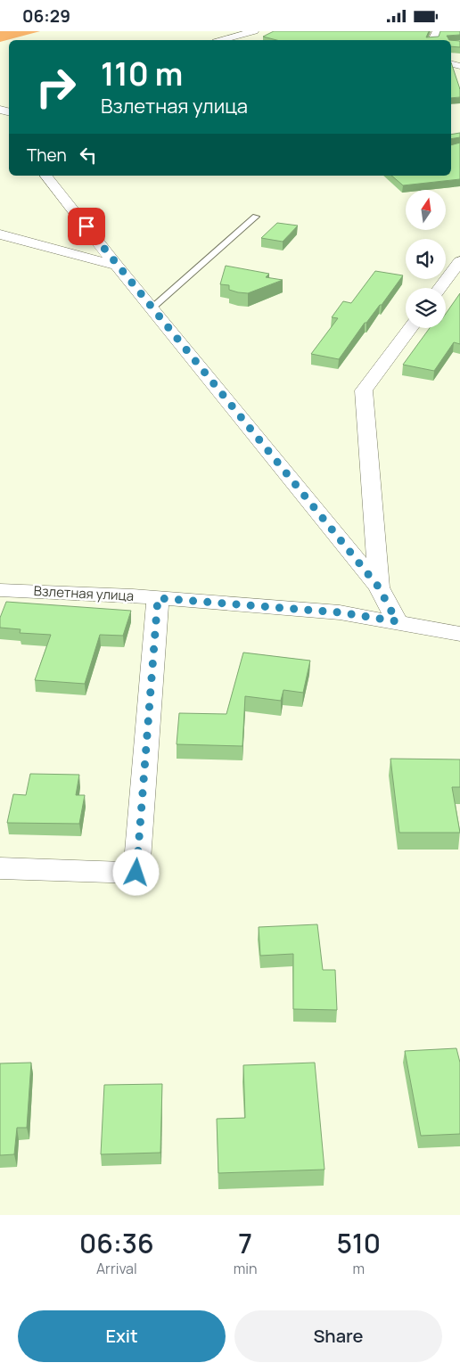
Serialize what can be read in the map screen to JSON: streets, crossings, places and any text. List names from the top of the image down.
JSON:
{
  "streets": {
    "street": ["Взлетная улица"]
  },
  "north": "top",
  "page": {
    "status": "06:29",
    "turn": ["110 m", "Взлетная улица"],
    "then": "Then",
    "eta": [
      "06:36",
      "Arrival",
      "7",
      "min",
      "510",
      "m"
    ],
    "buttons": ["Exit", "Share"]
  }
}
